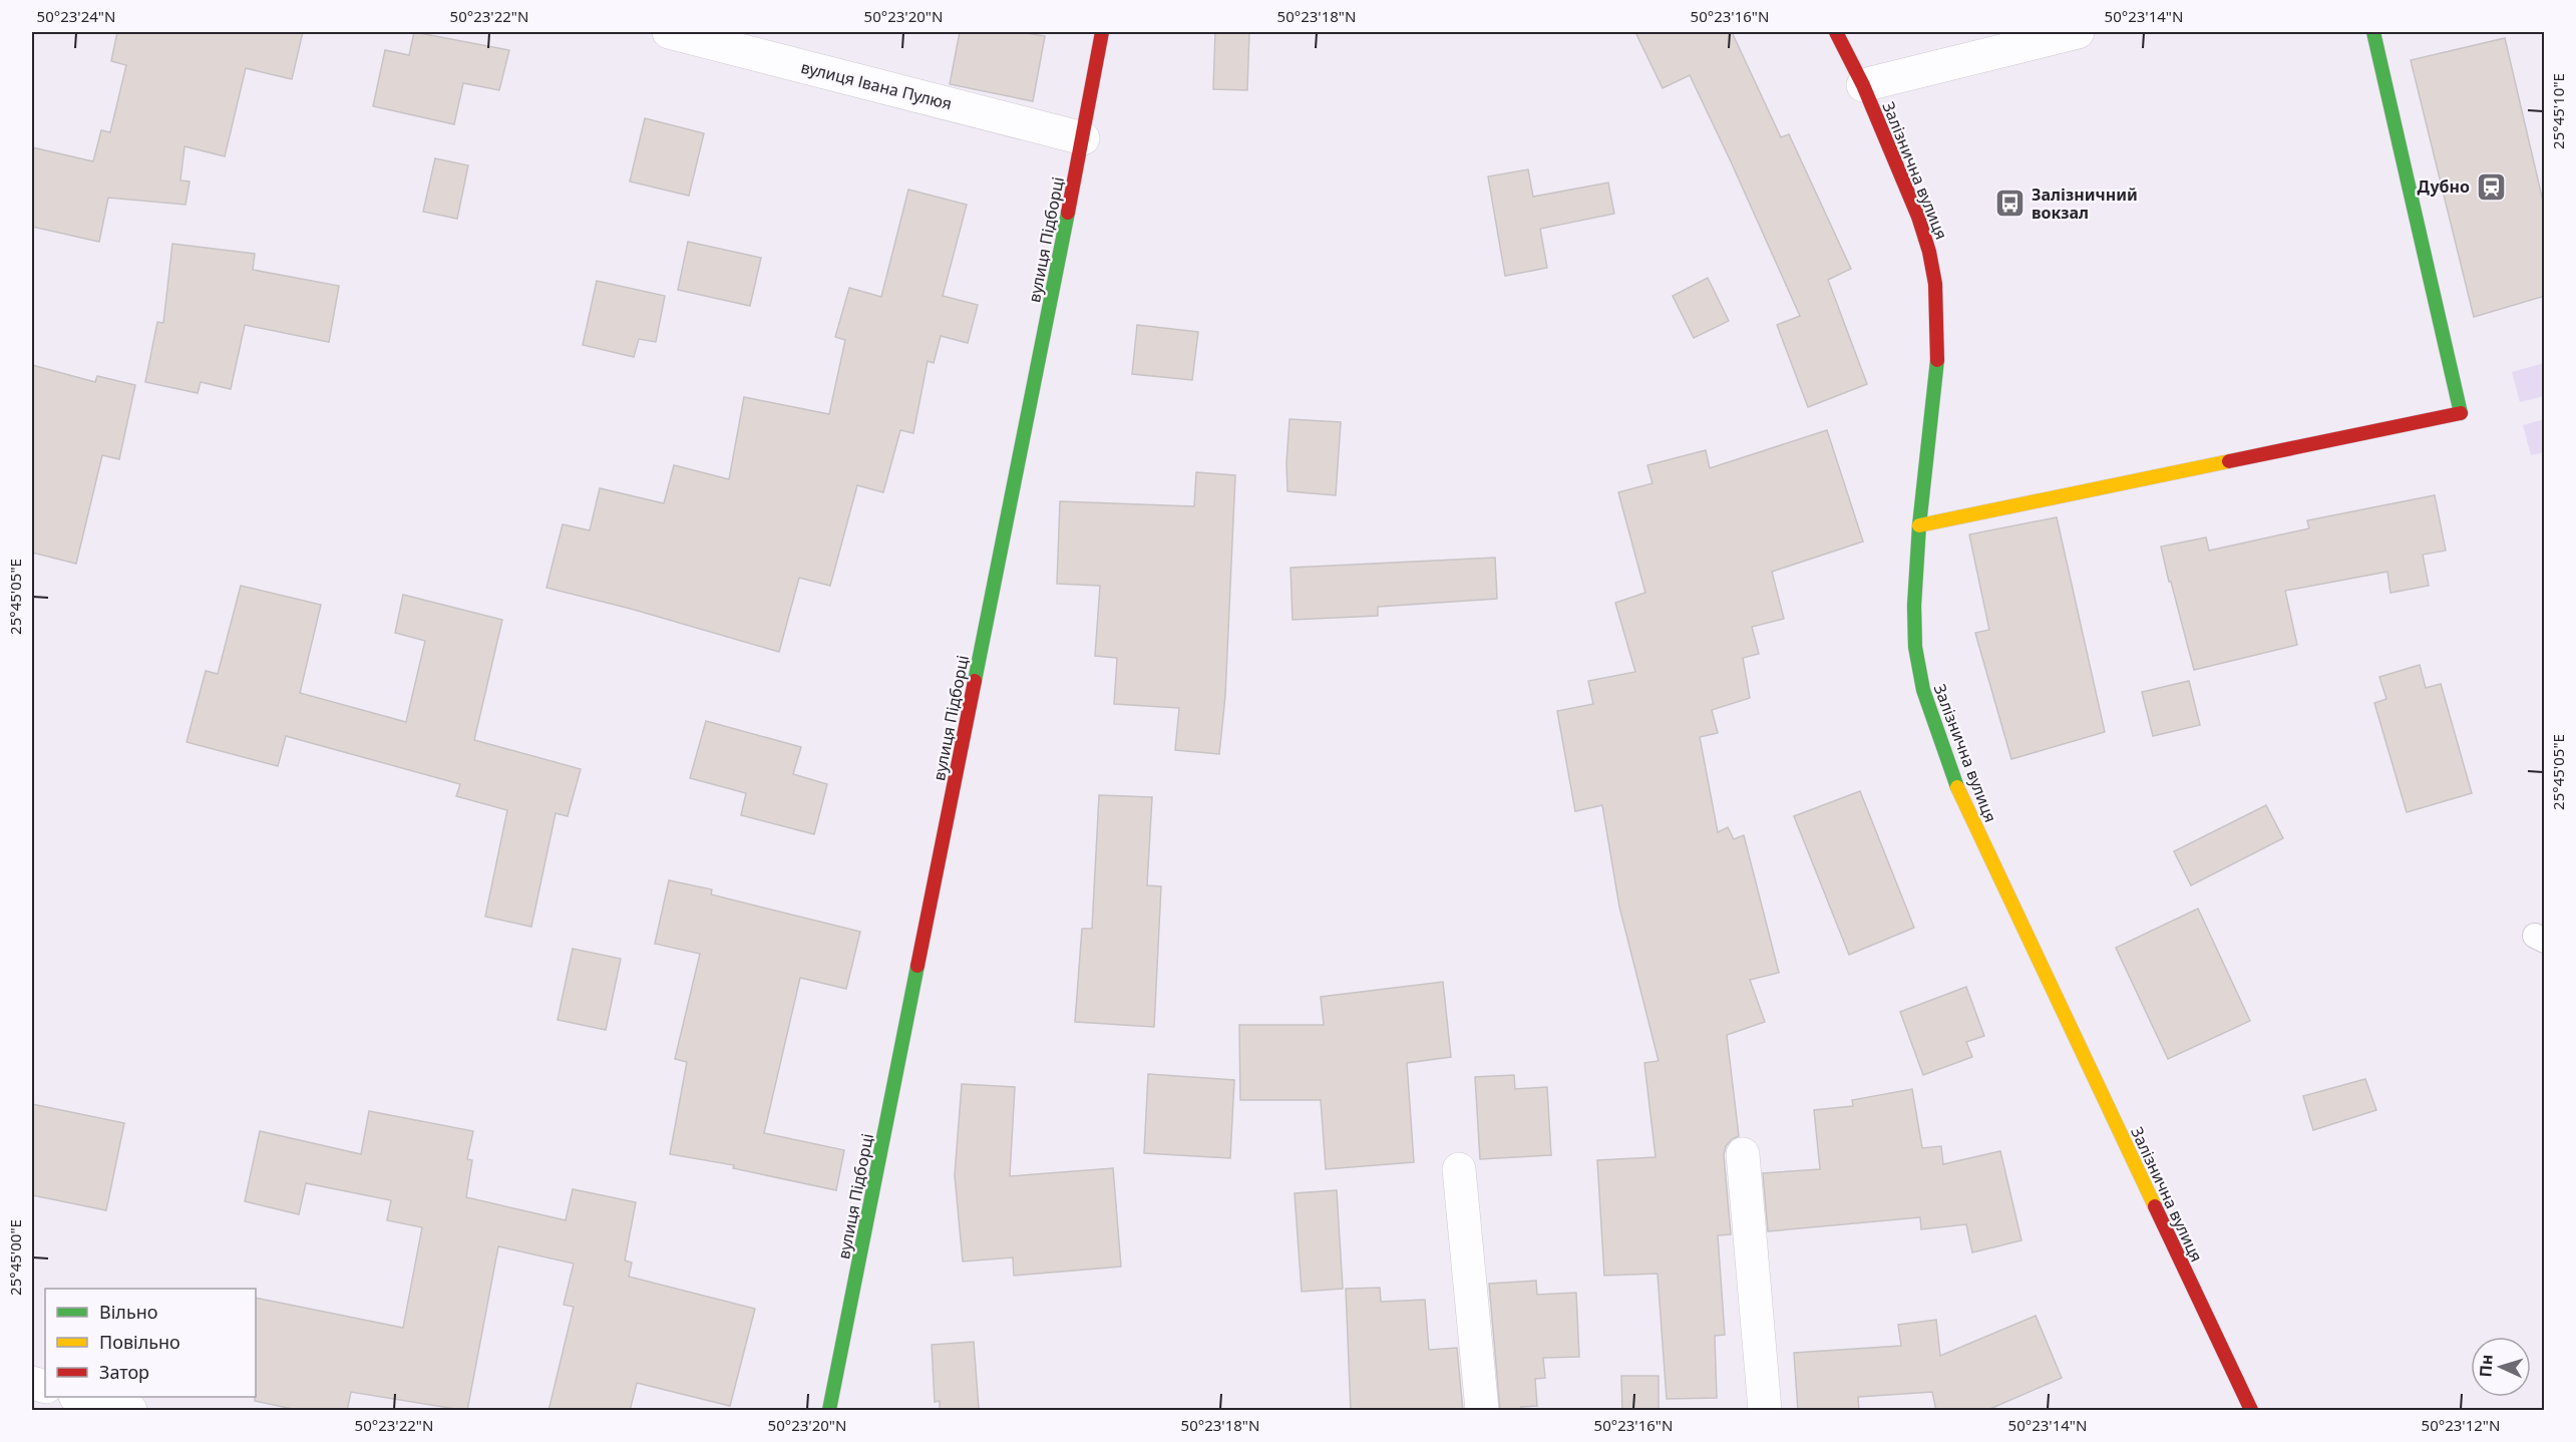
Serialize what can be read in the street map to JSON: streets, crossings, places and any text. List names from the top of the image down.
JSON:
{
  "streets": {
    "street": ["вулиця Івана Пулюя", "Залізнична вулиця", "вулиця Підборці"]
  },
  "crossings": [
    ["вулиця Івана Пулюя", "вулиця Підборці"]
  ],
  "places": {
    "station": ["Дубно"],
    "bus stop": ["Залізничний вокзал"]
  },
  "legend": ["Вільно", "Повільно", "Затор"],
  "north": "left",
  "coordinates": [
    "50°23'24\"N",
    "50°23'22\"N",
    "50°23'20\"N",
    "50°23'18\"N",
    "50°23'16\"N",
    "50°23'14\"N",
    "25°45'10\"E",
    "25°45'05\"E",
    "25°45'00\"E",
    "50°23'12\"N"
  ]
}
